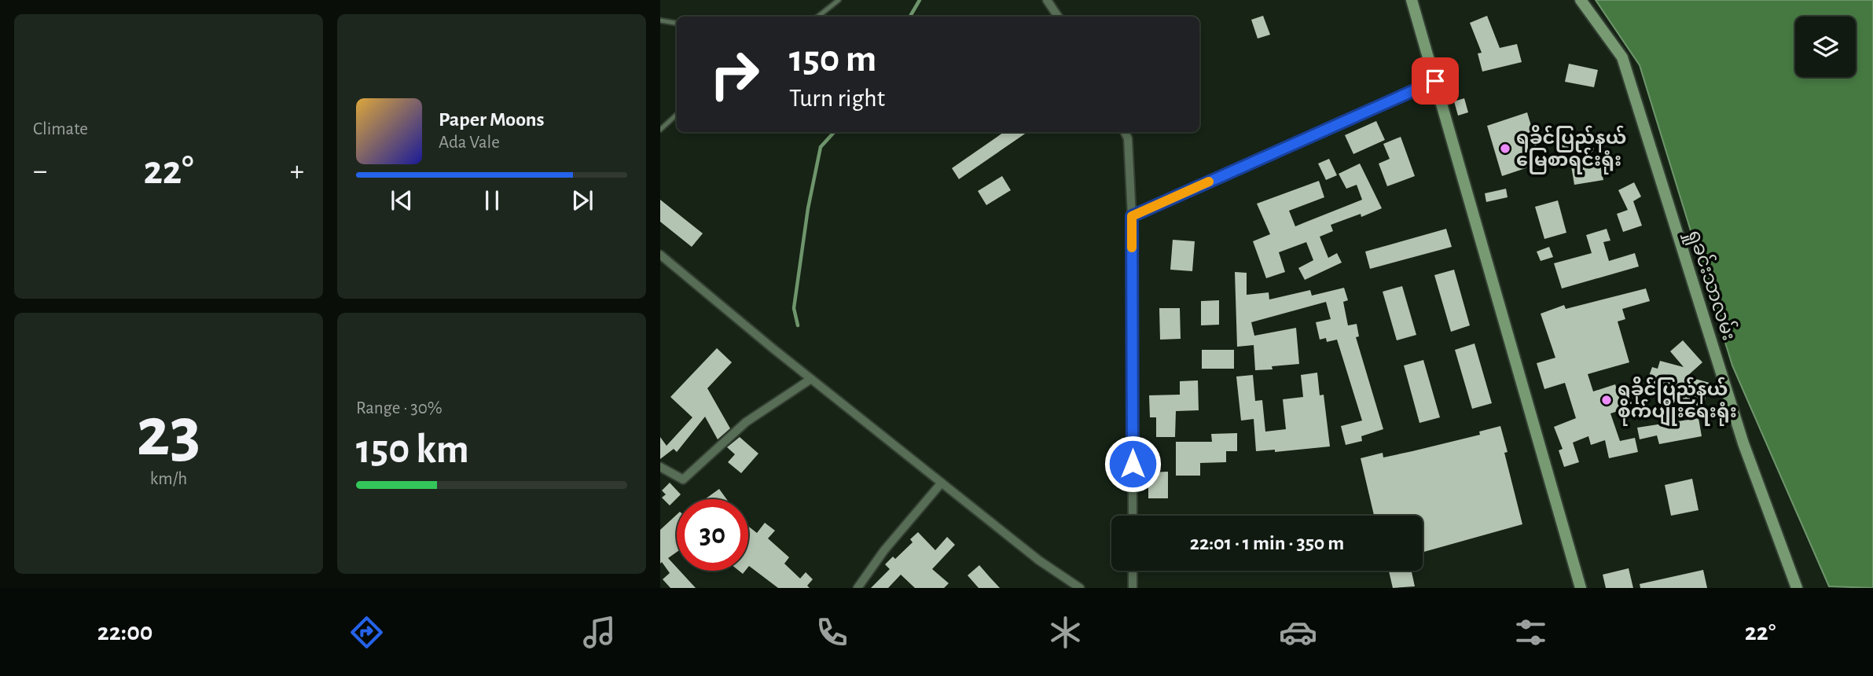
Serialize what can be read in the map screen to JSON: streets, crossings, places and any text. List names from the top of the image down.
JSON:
{
  "streets": {
    "street": ["ရှုခင်းသာလမ်း"]
  },
  "places": ["ရခိုင်ပြည်နယ် မြေစာရင်းရုံး", "ရခိုင်ပြည်နယ် စိုက်ပျိုးရေးရုံး"],
  "page": {
    "tile": [
      "Climate",
      ["23", "km/h"],
      ["Range · 30%", "150 km"]
    ],
    "turn": ["150 m", "Turn right"],
    "song": ["Paper Moons", "Ada Vale"],
    "heat": ["−", "22°", "+"],
    "limit": "30",
    "trip": "22:01 · 1 min · 350 m",
    "tabs": ["22:00", "22°"]
  }
}
